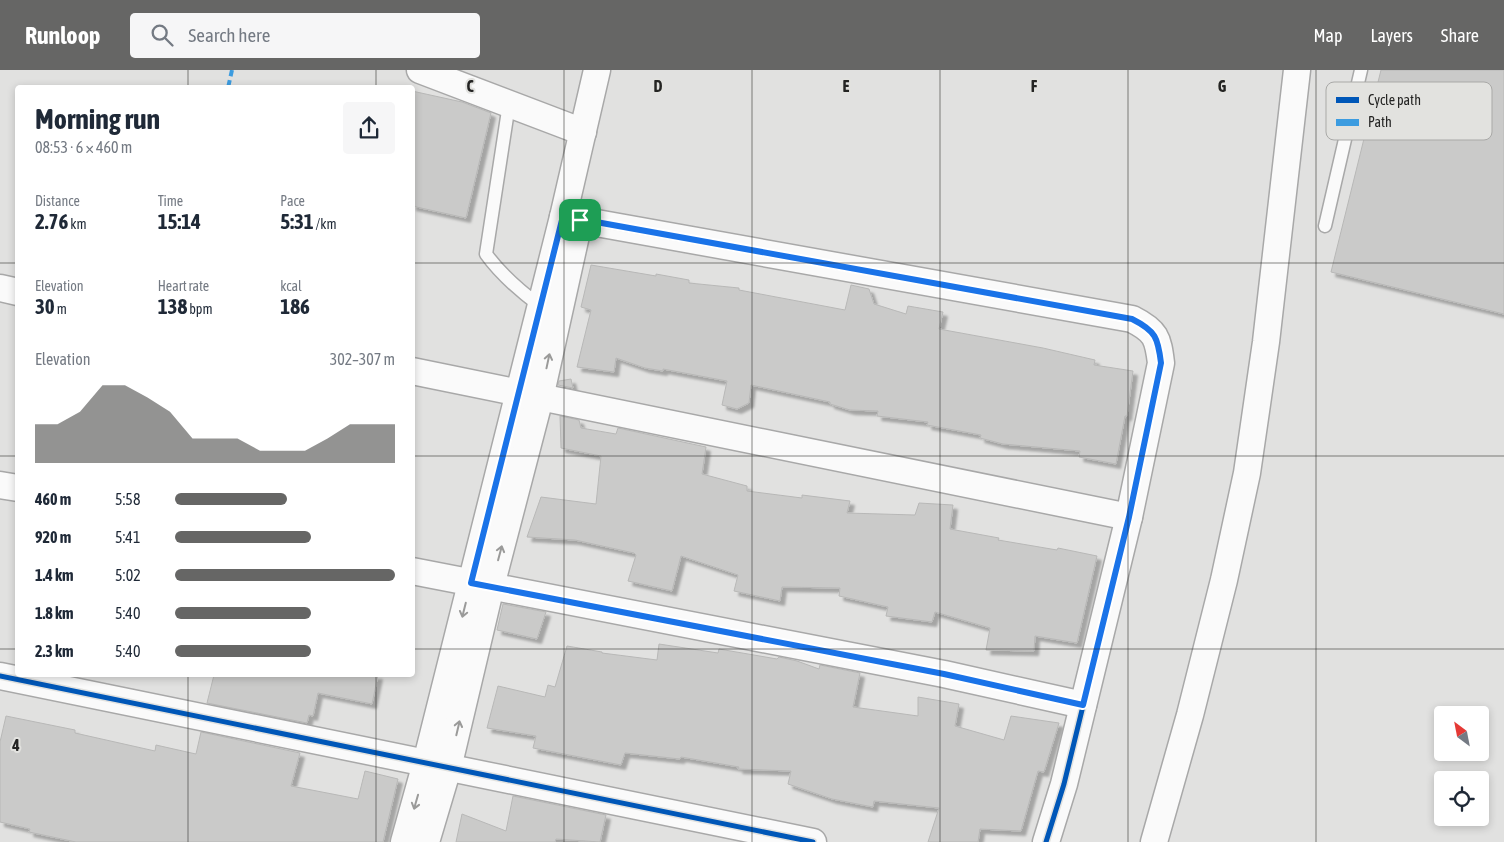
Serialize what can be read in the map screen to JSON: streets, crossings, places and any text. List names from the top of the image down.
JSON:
{
  "legend": ["Cycle path", "Path"],
  "north": "top left",
  "page": {
    "header": "Runloop",
    "search": "Search here",
    "nav": ["Map", "Layers", "Share"],
    "heading": ["Morning run", "08:53 · 6 × 460 m"],
    "stats": [
      ["Distance", "2.76 km"],
      ["Time", "15:14"],
      ["Pace", "5:31 /km"],
      ["Elevation", "30 m"],
      ["Heart rate", "138 bpm"],
      ["kcal", "186"]
    ],
    "chart": ["Elevation", "302–307 m"],
    "list": [
      {
        "name": "460 m",
        "note": "5:58"
      },
      {
        "name": "920 m",
        "note": "5:41"
      },
      {
        "name": "1.4 km",
        "note": "5:02"
      },
      {
        "name": "1.8 km",
        "note": "5:40"
      },
      {
        "name": "2.3 km",
        "note": "5:40"
      }
    ]
  },
  "grid": {
    "columns": [
      "C",
      "D",
      "E",
      "F",
      "G"
    ],
    "rows": ["4"]
  }
}
